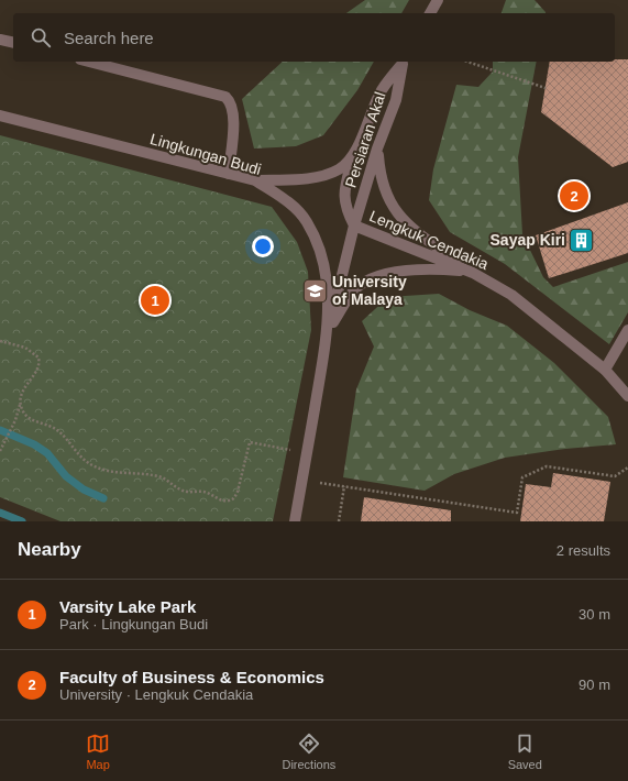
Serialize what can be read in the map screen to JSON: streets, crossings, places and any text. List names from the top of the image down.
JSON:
{
  "streets": {
    "street": ["Persiaran Akal", "Lingkungan Budi", "Lengkuk Cendakia"]
  },
  "crossings": [
    ["Persiaran Akal", "Lingkungan Budi"],
    ["Persiaran Akal", "Lengkuk Cendakia"],
    ["Lingkungan Budi", "Lengkuk Cendakia"]
  ],
  "places": {
    "building": ["Sayap Kiri"],
    "school or university": ["University of Malaya"]
  },
  "page": {
    "search": "Search here",
    "pins": ["2", "1"],
    "heading": ["Nearby", "2 results"],
    "list": [
      {
        "mark": "1",
        "name": "Varsity Lake Park",
        "note": "Park · Lingkungan Budi",
        "value": "30 m"
      },
      {
        "mark": "2",
        "name": "Faculty of Business & Economics",
        "note": "University · Lengkuk Cendakia",
        "value": "90 m"
      }
    ],
    "nav": ["Map", "Directions", "Saved"]
  }
}
